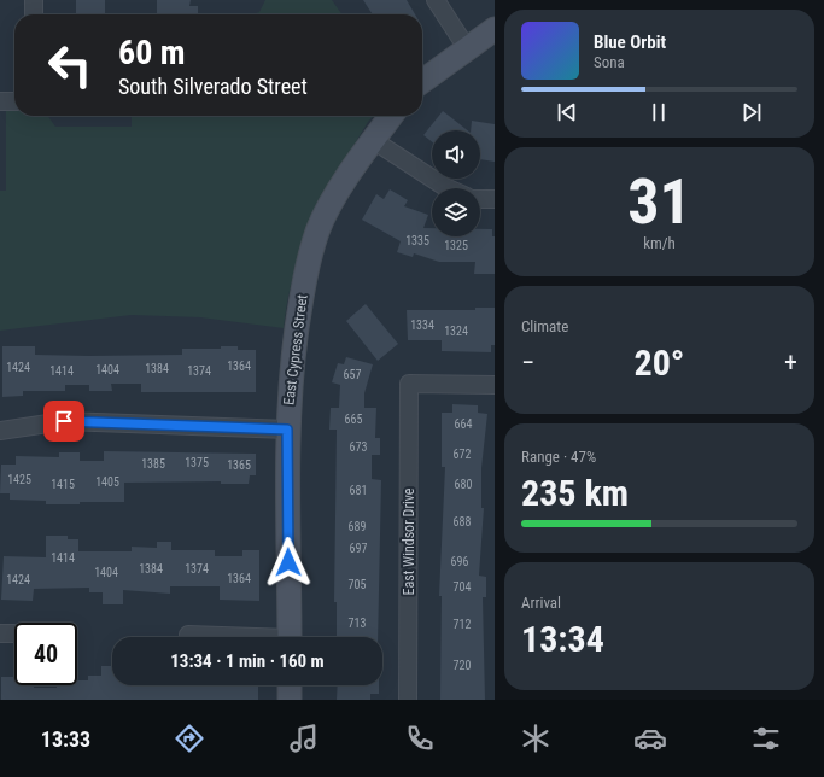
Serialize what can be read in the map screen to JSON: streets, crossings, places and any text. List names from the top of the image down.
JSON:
{
  "streets": {
    "street": ["East Cypress Street", "East Windsor Drive"]
  },
  "house_numbers": [
    "1335",
    "1325",
    "1334",
    "1324",
    "1364",
    "1424",
    "1384",
    "1404",
    "1414",
    "1374",
    "657",
    "665",
    "664",
    "673",
    "672",
    "1375",
    "1385",
    "1365",
    "1425",
    "1405",
    "1415",
    "680",
    "681",
    "688",
    "689",
    "697",
    "1414",
    "696",
    "1384",
    "1374",
    "1404",
    "1364",
    "1424",
    "705",
    "704",
    "713",
    "712",
    "720"
  ],
  "page": {
    "turn": ["60 m", "South Silverado Street"],
    "song": ["Blue Orbit", "Sona"],
    "tile": [
      ["31", "km/h"],
      "Climate",
      ["Range · 47%", "235 km"],
      ["Arrival", "13:34"]
    ],
    "heat": ["−", "20°", "+"],
    "limit": "40",
    "trip": "13:34 · 1 min · 160 m",
    "tabs": "13:33"
  }
}
